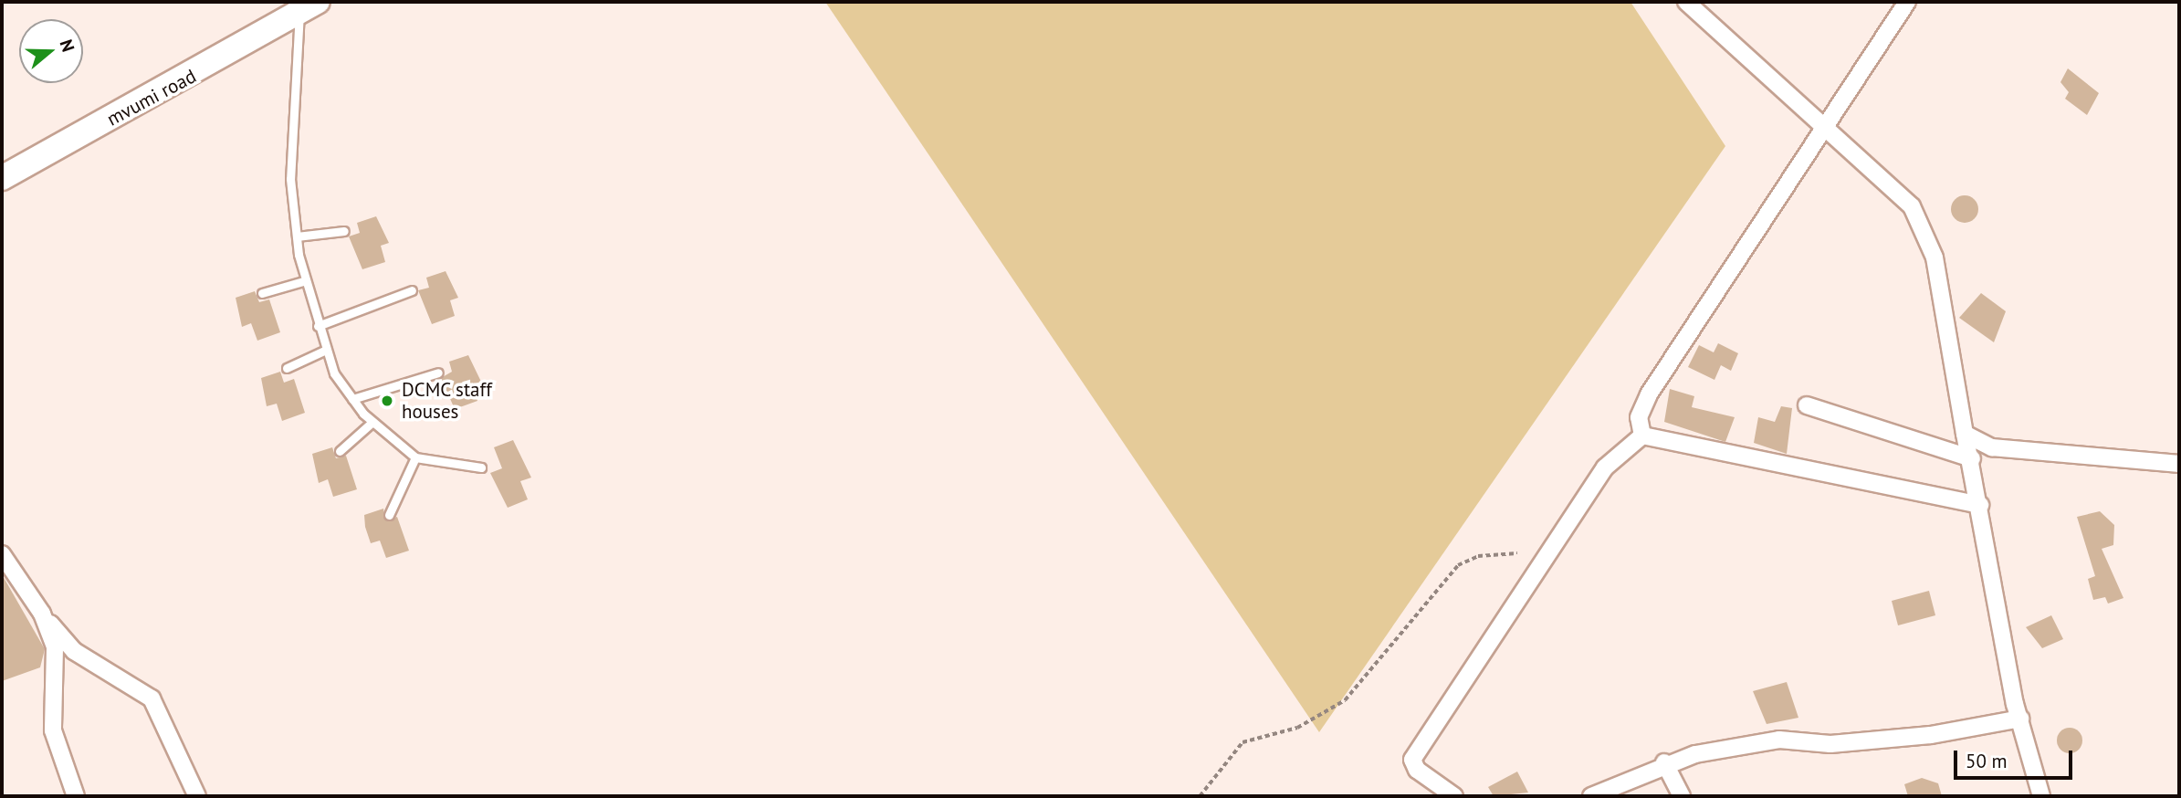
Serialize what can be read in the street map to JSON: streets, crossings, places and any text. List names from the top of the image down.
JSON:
{
  "streets": {
    "street": ["mvumi road"]
  },
  "places": ["DCMC staff houses"],
  "scale_bar": "50 m",
  "north": "right"
}
